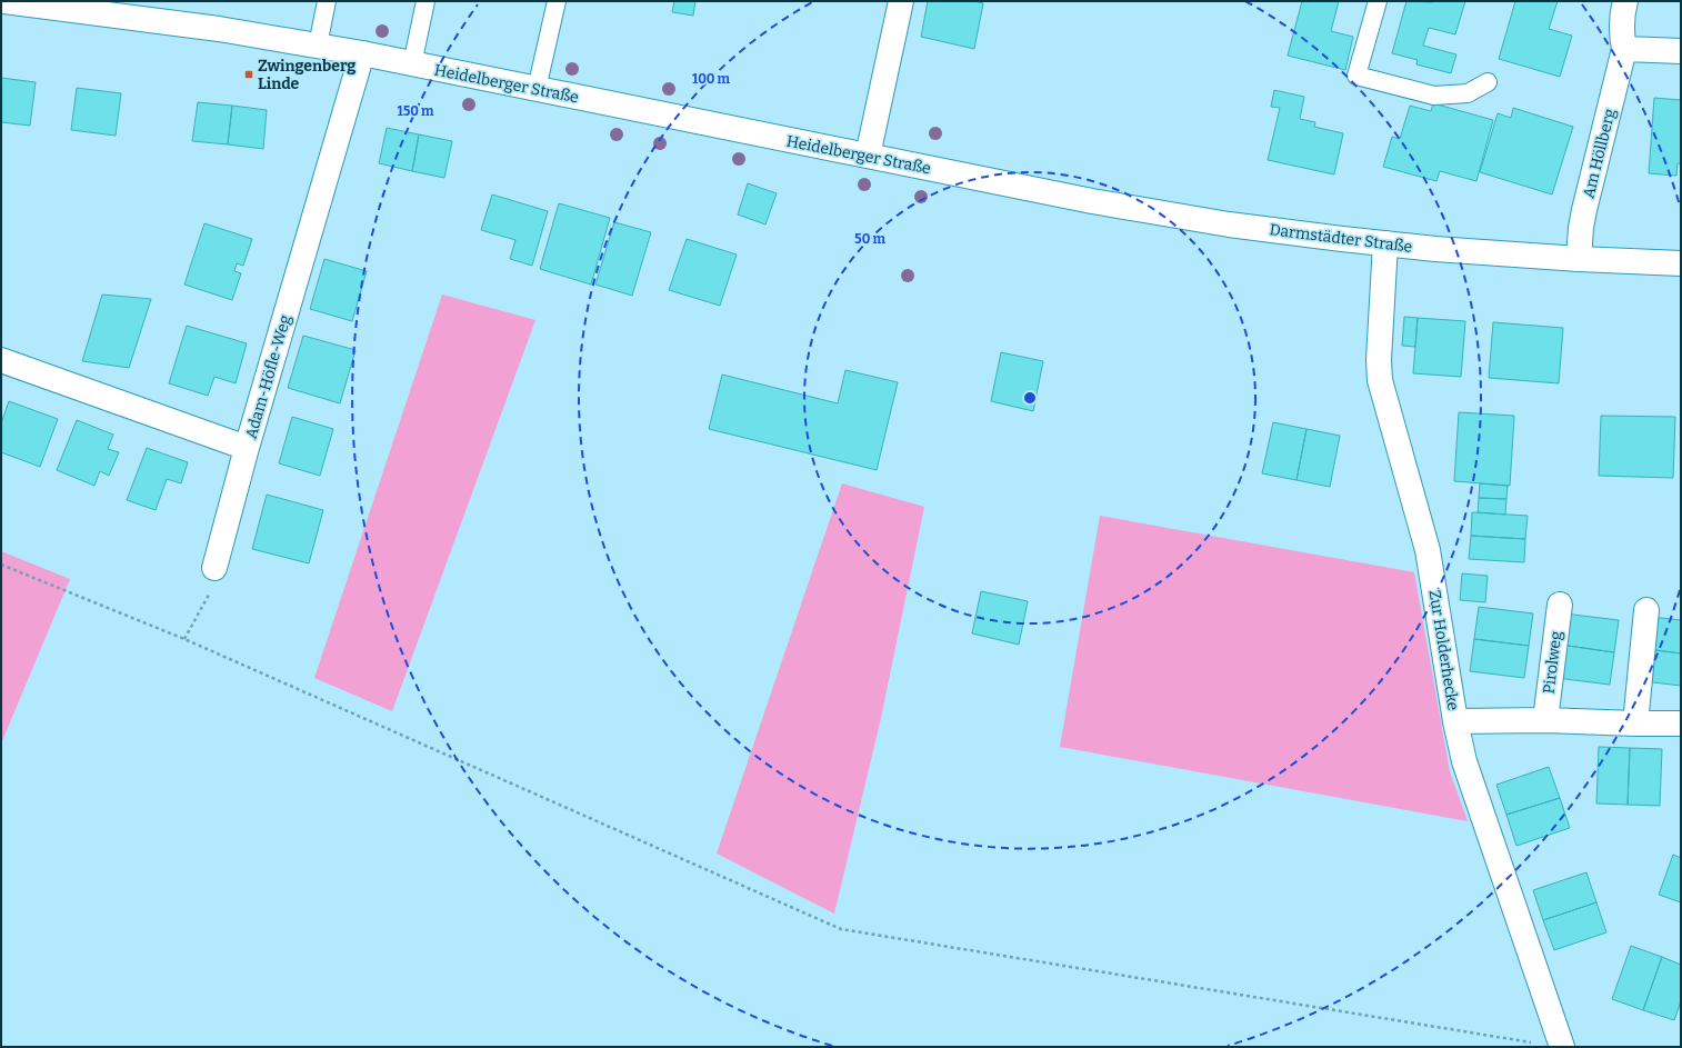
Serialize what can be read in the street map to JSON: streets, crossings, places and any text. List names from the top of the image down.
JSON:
{
  "streets": {
    "street": [
      "Heidelberger Straße",
      "Am Höllberg",
      "Darmstädter Straße",
      "Adam-Höfle-Weg",
      "Zur Holderhecke",
      "Pirolweg"
    ]
  },
  "crossings": [
    ["Heidelberger Straße", "Darmstädter Straße"],
    ["Heidelberger Straße", "Adam-Höfle-Weg"],
    ["Am Höllberg", "Darmstädter Straße"],
    ["Darmstädter Straße", "Zur Holderhecke"]
  ],
  "places": {
    "transit": ["Zwingenberg Linde"]
  },
  "rings": ["100 m", "150 m", "50 m"]
}
